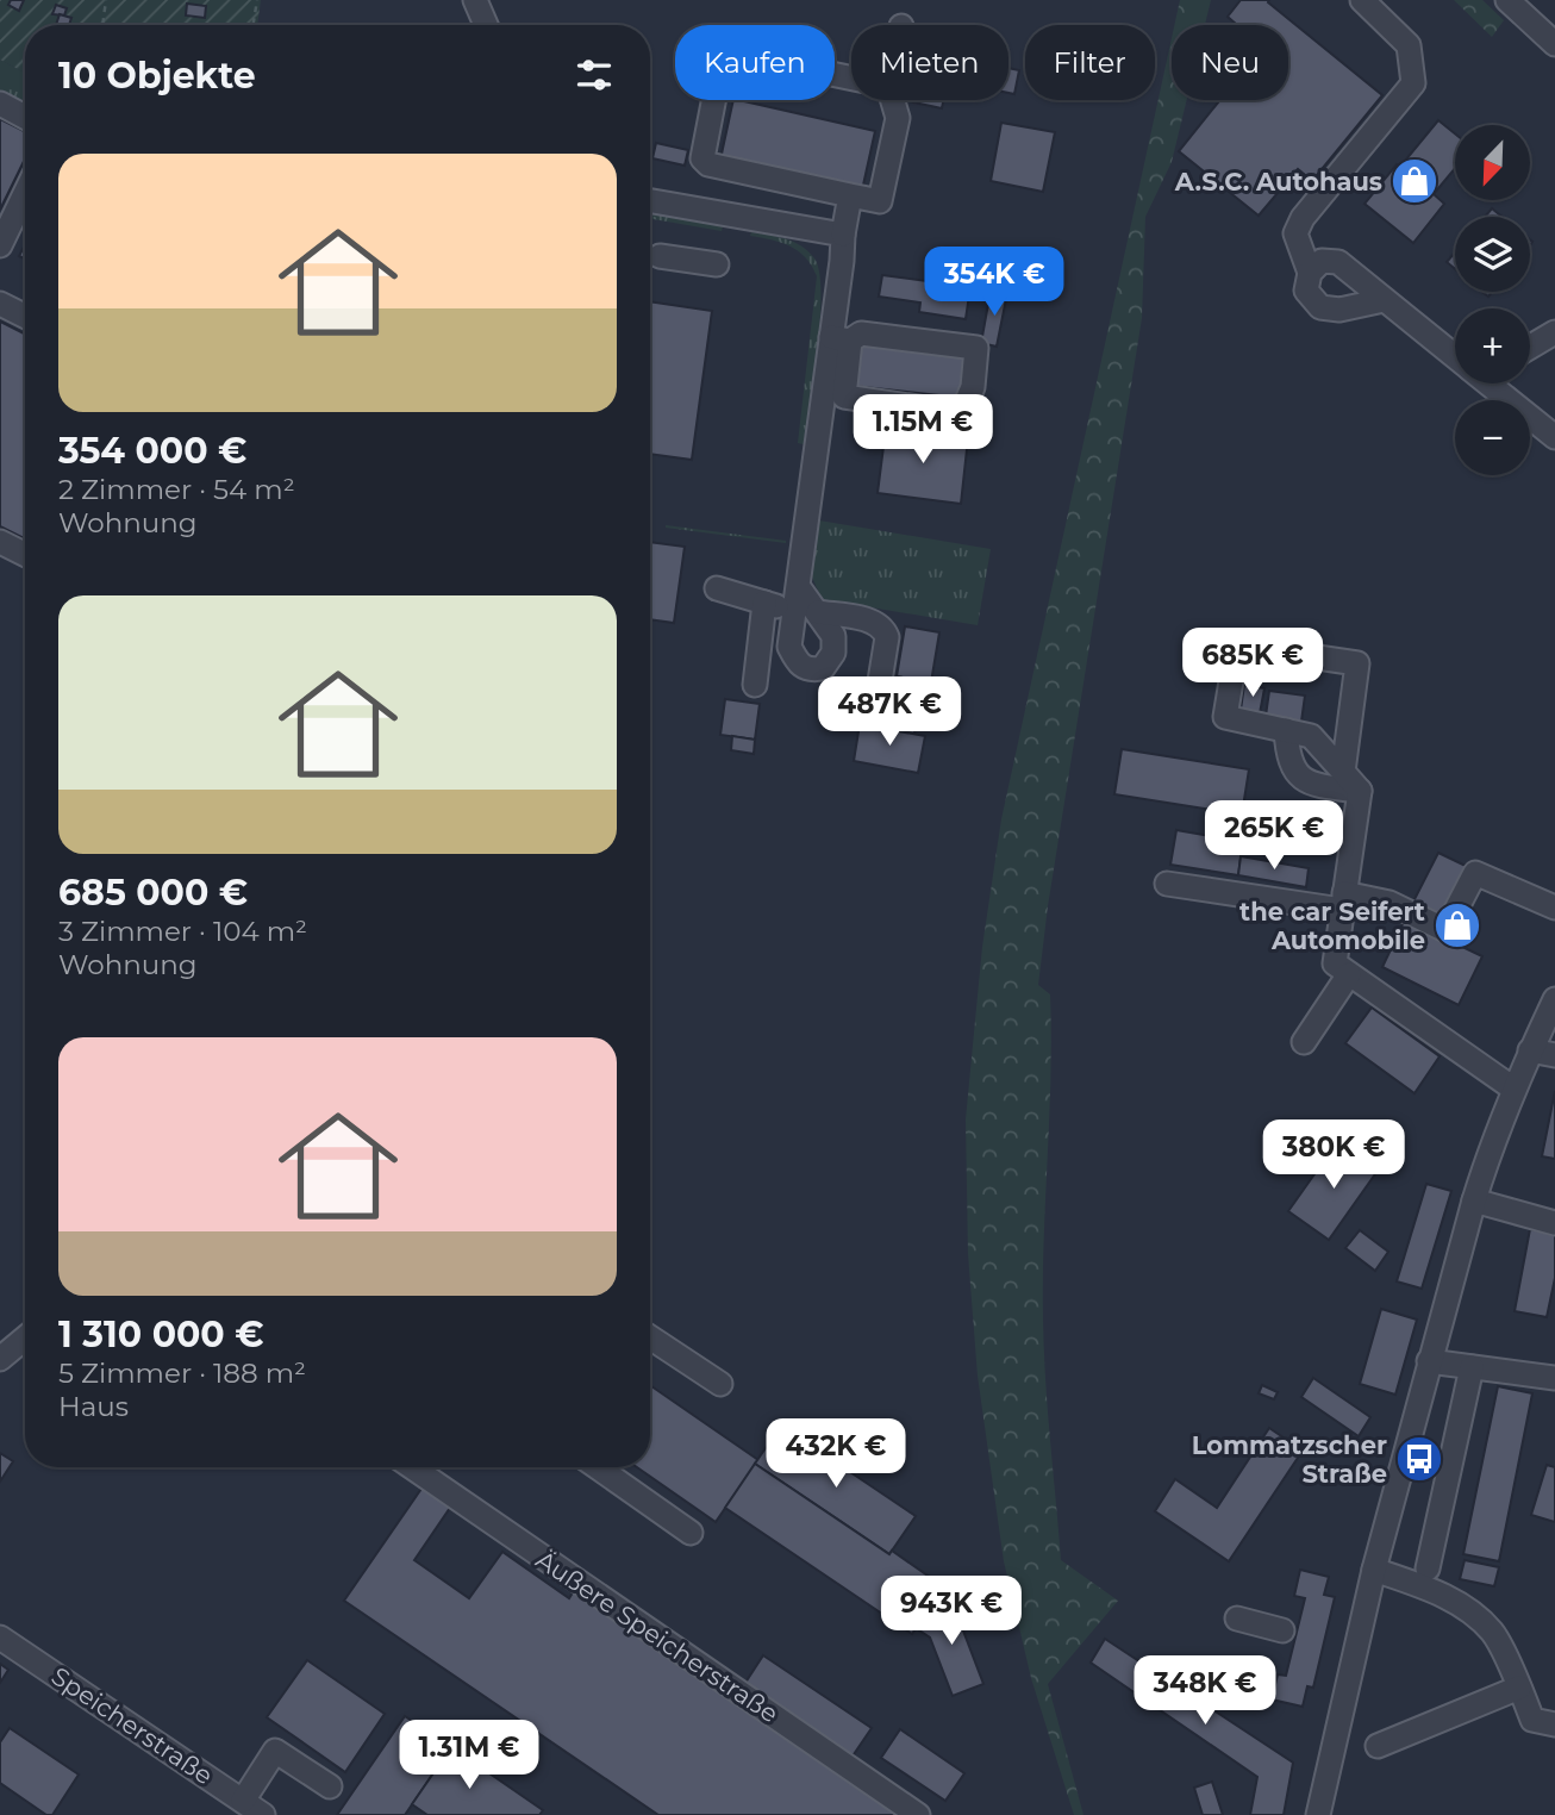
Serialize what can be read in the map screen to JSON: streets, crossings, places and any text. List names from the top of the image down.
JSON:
{
  "streets": {
    "street": ["Äußere Speicherstraße", "Speicherstraße"]
  },
  "places": {
    "shop": ["A.S.C. Autohaus", "the car Seifert Automobile"],
    "bus stop": ["Lommatzscher Straße"]
  },
  "north": "bottom left",
  "page": {
    "chip": [
      "Kaufen",
      "Mieten",
      "Filter",
      "Neu"
    ],
    "heading": "10 Objekte",
    "map_buttons": ["+", "−"],
    "list": [
      {
        "name": "354 000 €",
        "note": "2 Zimmer · 54 m² · Wohnung"
      },
      {
        "name": "685 000 €",
        "note": "3 Zimmer · 104 m² · Wohnung"
      },
      {
        "name": "1 310 000 €",
        "note": "5 Zimmer · 188 m² · Haus"
      }
    ],
    "price": [
      "354K €",
      "1.15M €",
      "685K €",
      "487K €",
      "265K €",
      "380K €",
      "432K €",
      "943K €",
      "348K €",
      "1.31M €"
    ]
  }
}
